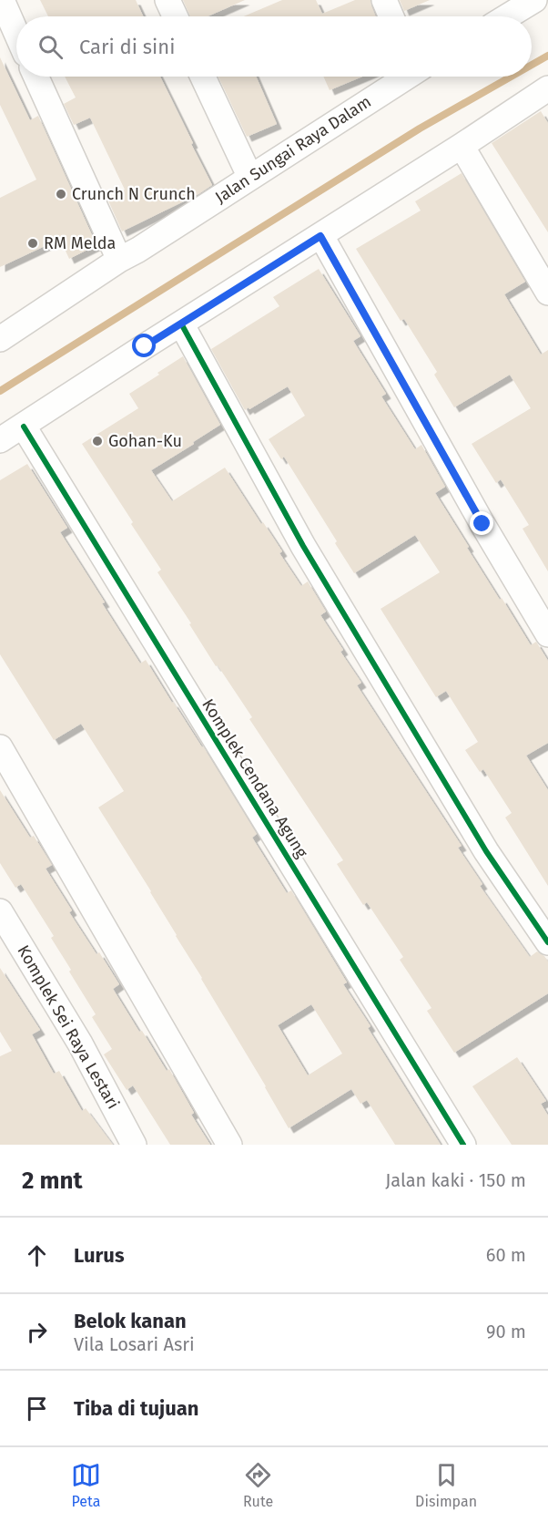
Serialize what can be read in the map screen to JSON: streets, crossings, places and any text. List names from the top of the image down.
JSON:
{
  "streets": {
    "street": ["Jalan Sungai Raya Dalam", "Komplek Cendana Agung", "Komplek Sei Raya Lestari"]
  },
  "places": ["Crunch N Crunch", "RM Melda", "Gohan-Ku"],
  "page": {
    "search": "Cari di sini",
    "heading": ["2 mnt", "Jalan kaki · 150 m"],
    "list": [
      ["Lurus", "60 m"],
      ["Belok kanan", "Vila Losari Asri", "90 m"],
      "Tiba di tujuan"
    ],
    "nav": ["Peta", "Rute", "Disimpan"]
  }
}
